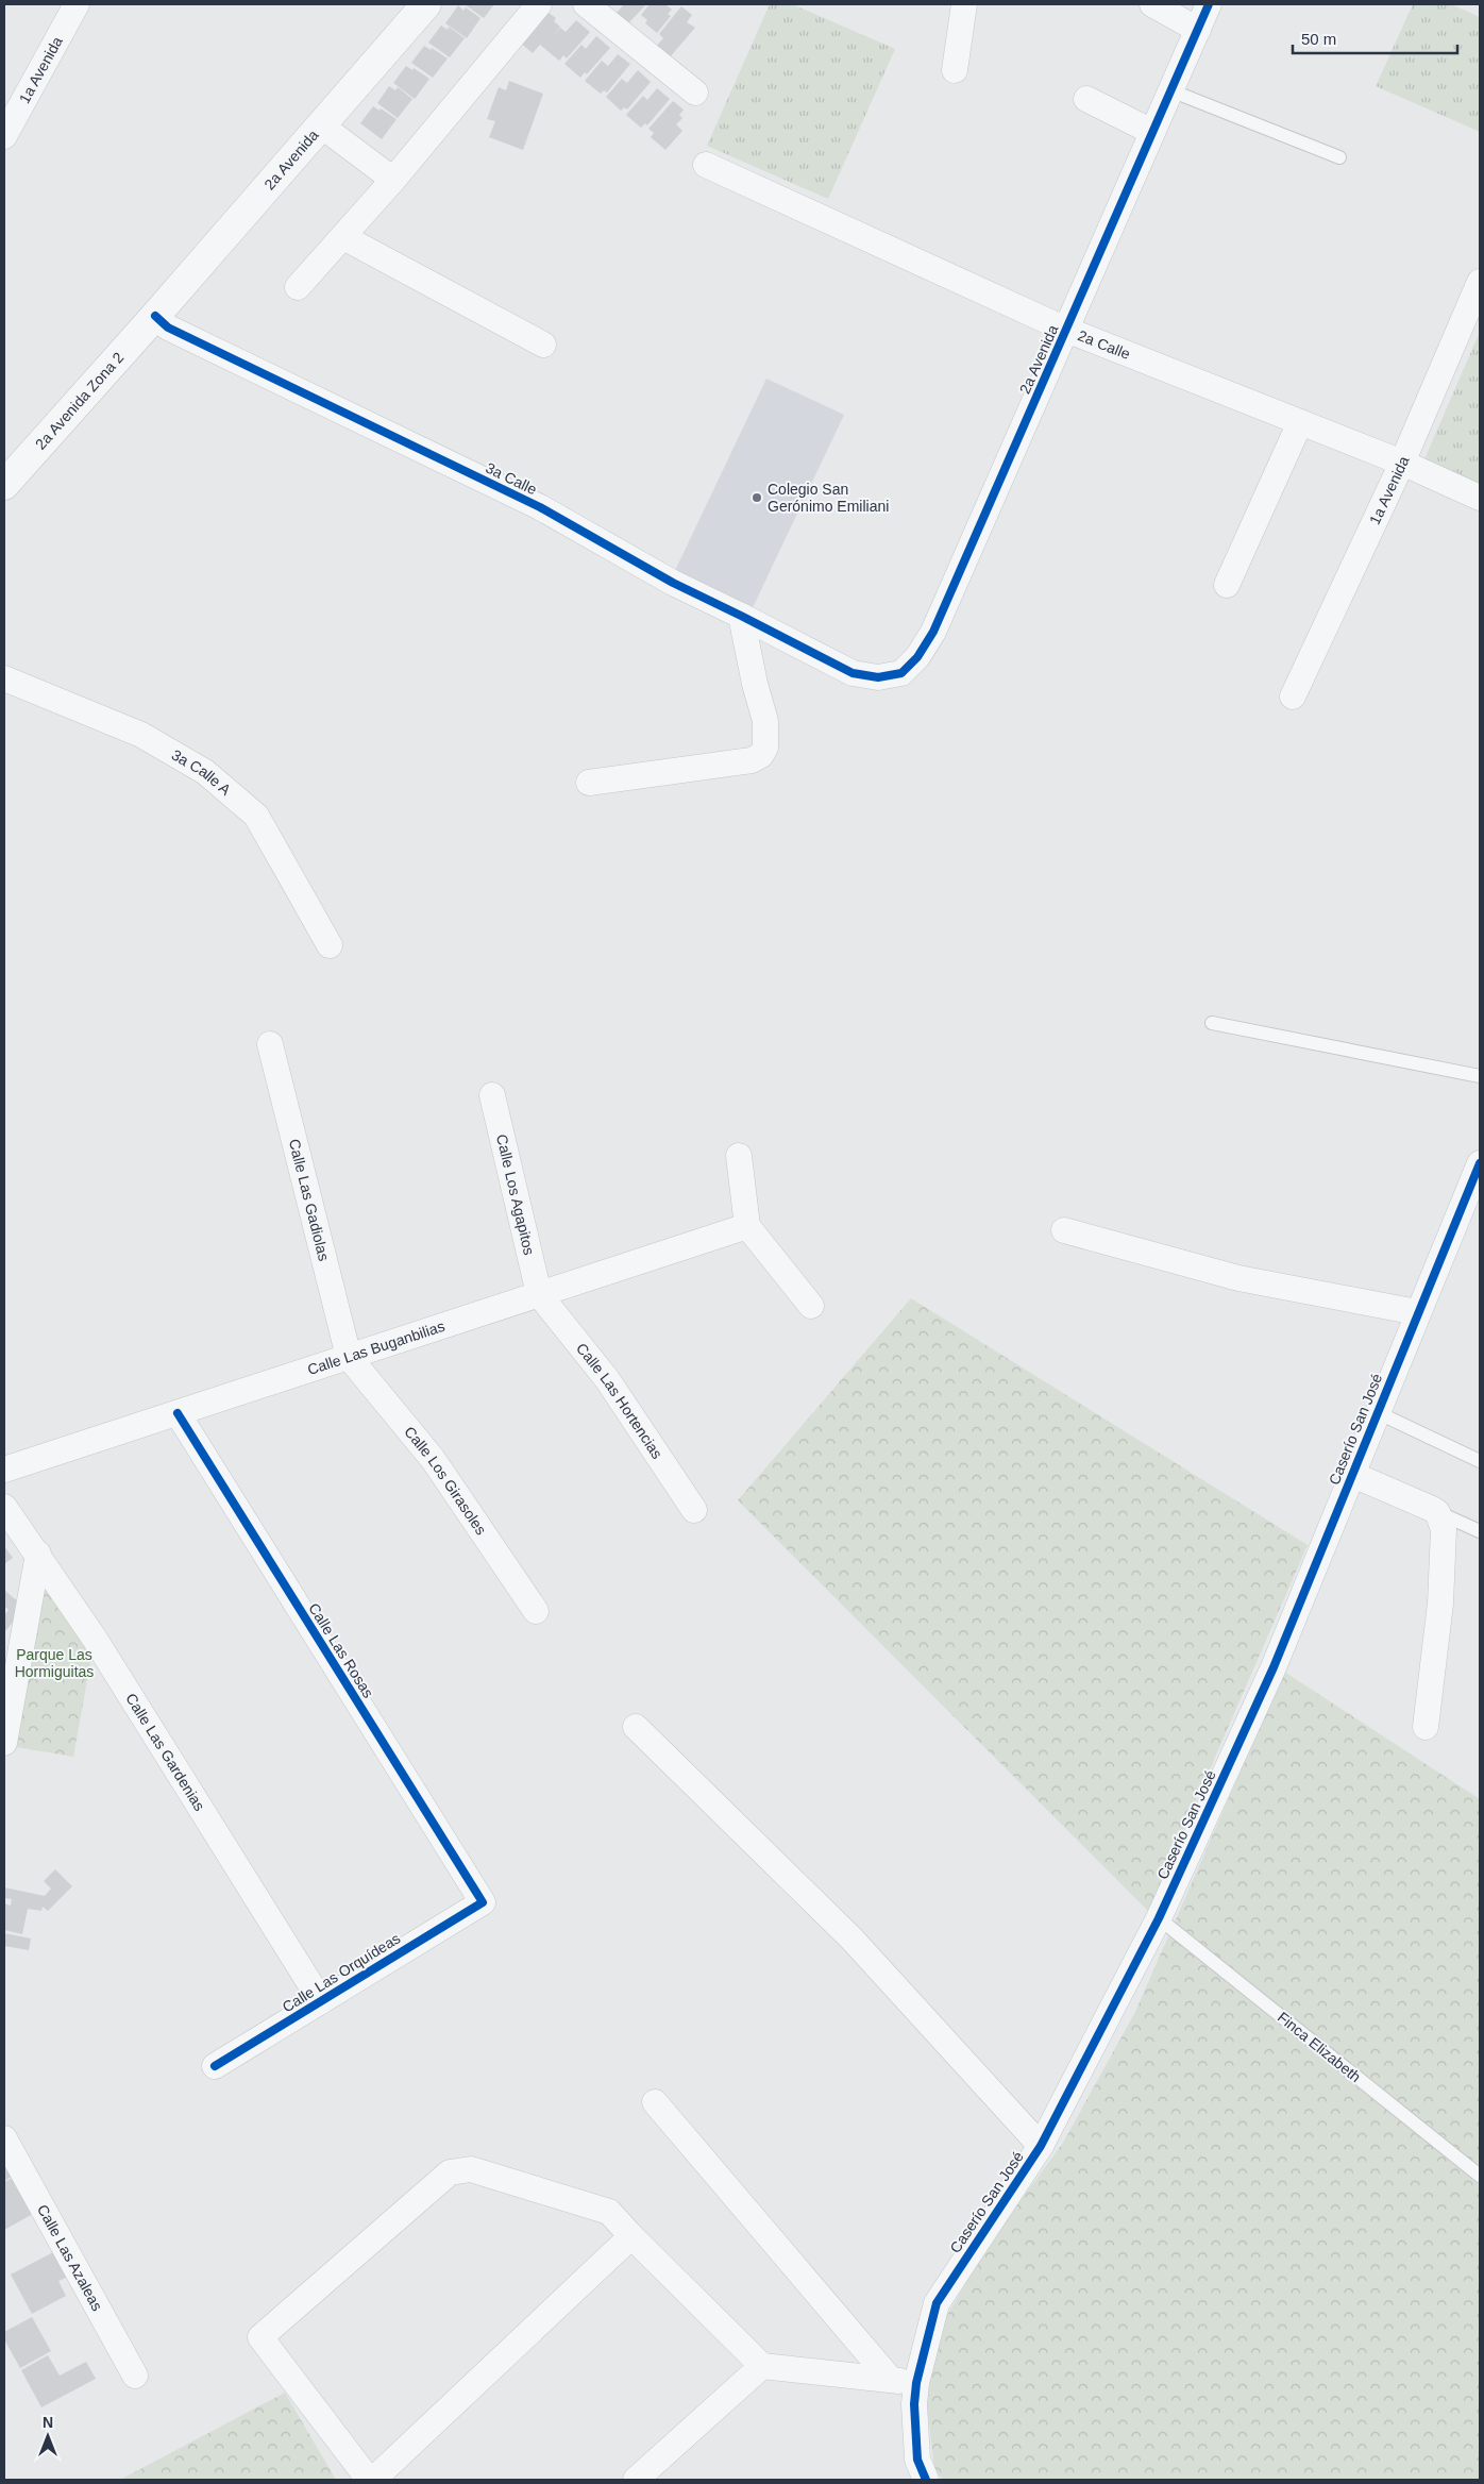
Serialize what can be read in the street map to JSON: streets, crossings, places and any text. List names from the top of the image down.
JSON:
{
  "streets": {
    "street": [
      "1a Avenida",
      "2a Avenida",
      "2a Calle",
      "2a Avenida Zona 2",
      "3a Calle",
      "3a Calle A",
      "Calle Los Agapitos",
      "Calle Las Gadiolas",
      "Calle Las Buganbilias",
      "Calle Las Hortencias",
      "Caserío San José",
      "Calle Los Girasoles",
      "Calle Las Rosas",
      "Calle Las Gardenias",
      "Calle Las Orquídeas",
      "Calle Las Azaleas"
    ],
    "lane": ["Finca Elizabeth"]
  },
  "crossings": [
    ["1a Avenida", "2a Calle"],
    ["2a Avenida", "2a Calle"],
    ["2a Avenida", "2a Avenida Zona 2"],
    ["2a Avenida", "3a Calle"],
    ["2a Avenida Zona 2", "3a Calle"],
    ["Calle Los Agapitos", "Calle Las Buganbilias"],
    ["Calle Los Agapitos", "Calle Las Hortencias"],
    ["Calle Las Gadiolas", "Calle Las Buganbilias"],
    ["Calle Las Gadiolas", "Calle Los Girasoles"],
    ["Calle Las Buganbilias", "Calle Las Hortencias"],
    ["Calle Las Buganbilias", "Calle Los Girasoles"],
    ["Calle Las Buganbilias", "Calle Las Rosas"],
    ["Caserío San José", "Finca Elizabeth"],
    ["Calle Las Rosas", "Calle Las Orquídeas"],
    ["Calle Las Gardenias", "Calle Las Orquídeas"]
  ],
  "parks": ["Parque Las Hormiguitas"],
  "places": ["Colegio San Gerónimo Emiliani"],
  "scale_bar": "50 m",
  "north": "top"
}
